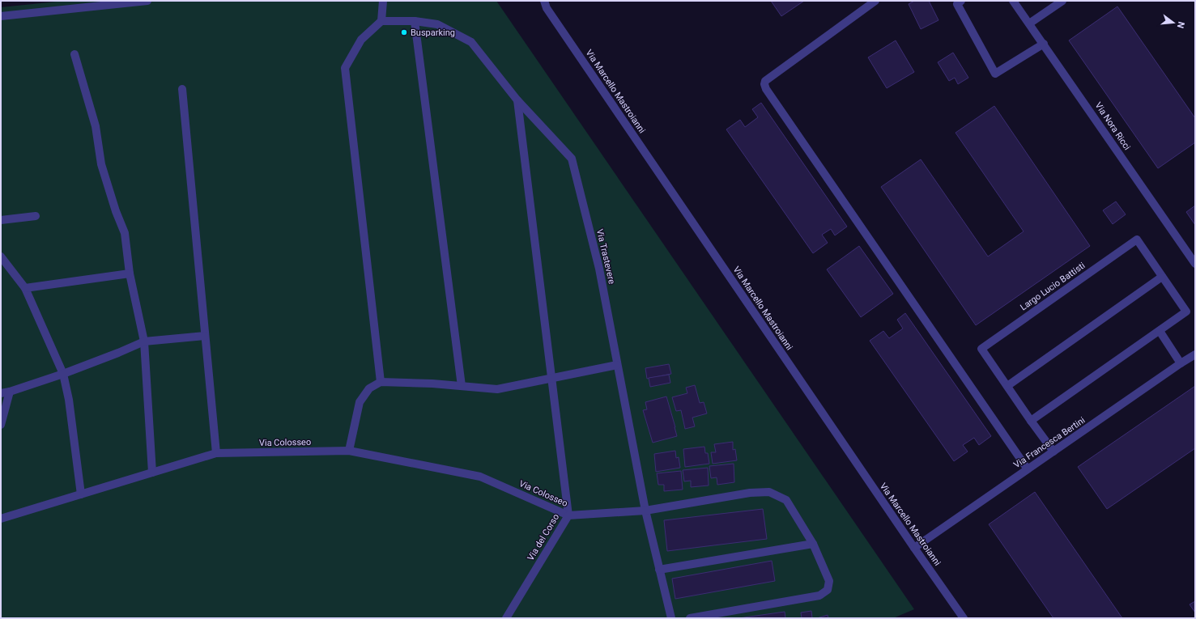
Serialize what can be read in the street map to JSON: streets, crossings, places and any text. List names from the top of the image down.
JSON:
{
  "streets": {
    "street": [
      "Via Marcello Mastroianni",
      "Via Nora Ricci",
      "Via Trastevere",
      "Largo Lucio Battisti",
      "Via Colosseo",
      "Via Francesca Bertini",
      "Via del Corso"
    ]
  },
  "crossings": [
    ["Via Marcello Mastroianni", "Via Francesca Bertini"],
    ["Via Trastevere", "Via del Corso"],
    ["Largo Lucio Battisti", "Via Francesca Bertini"],
    ["Via Colosseo", "Via del Corso"]
  ],
  "places": ["Busparking"],
  "north": "right"
}
